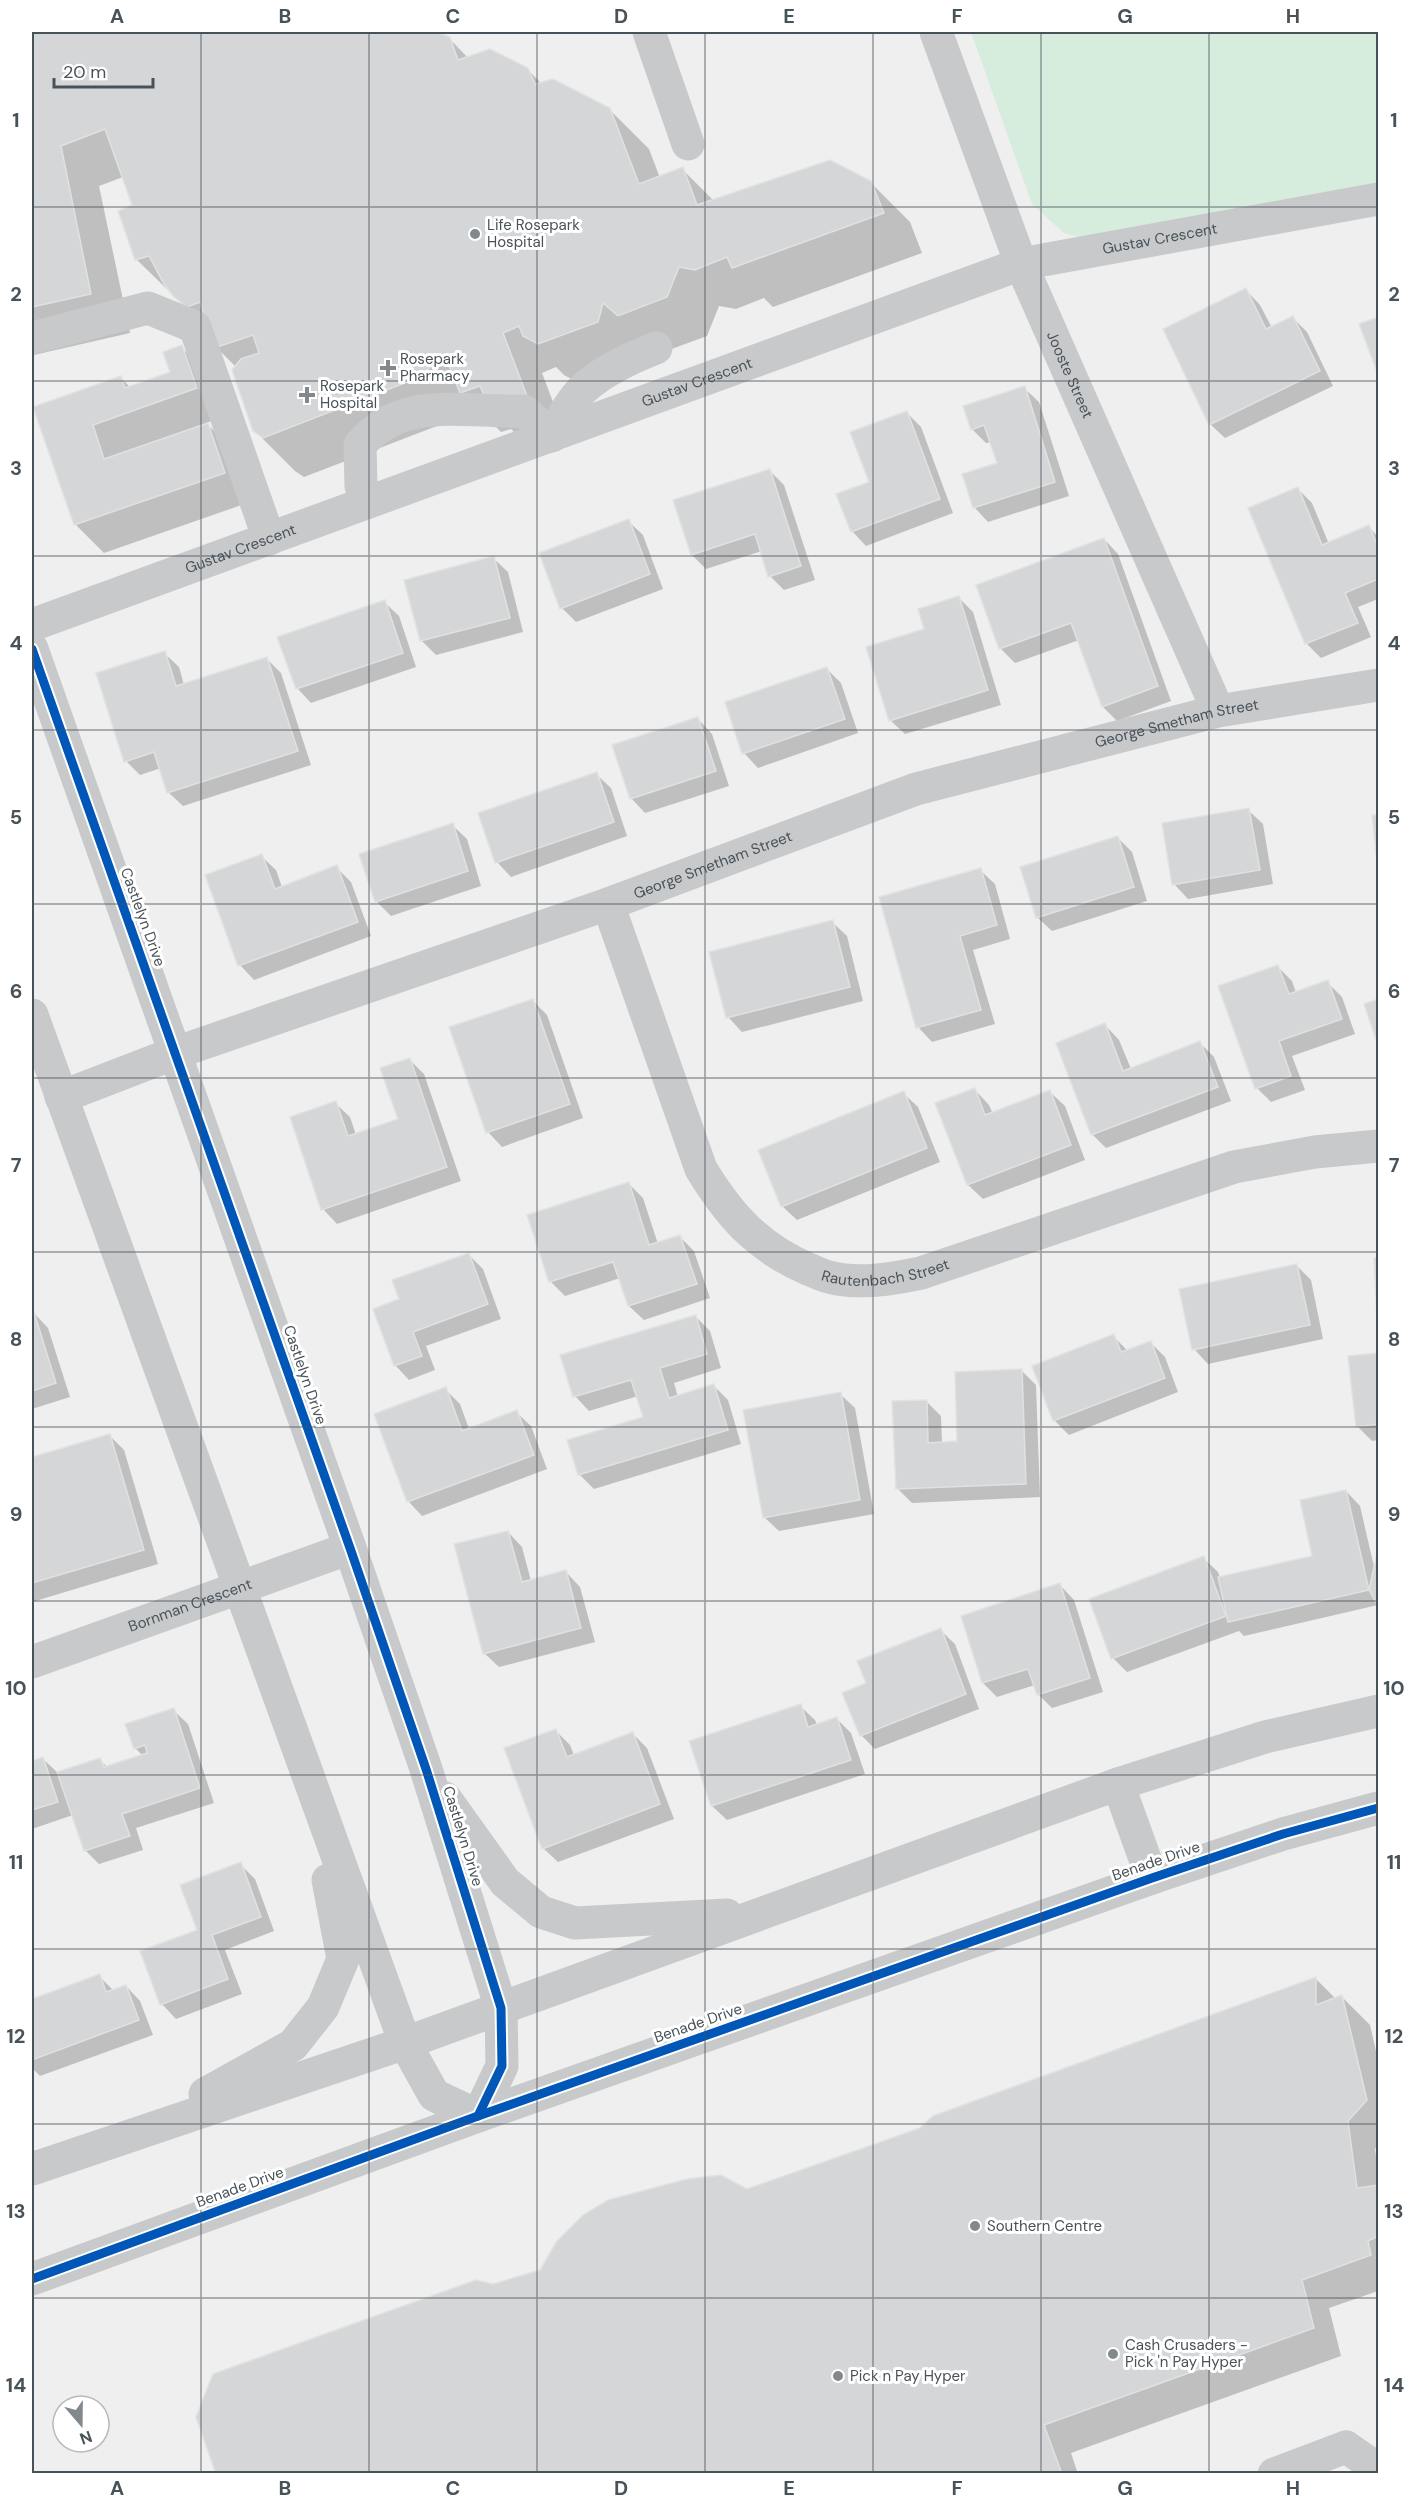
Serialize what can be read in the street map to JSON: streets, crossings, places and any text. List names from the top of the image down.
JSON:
{
  "streets": {
    "street": [
      "Gustav Crescent",
      "Jooste Street",
      "George Smetham Street",
      "Castlelyn Drive",
      "Rautenbach Street",
      "Bornman Crescent",
      "Benade Drive"
    ]
  },
  "crossings": [
    ["Gustav Crescent", "Jooste Street"],
    ["Jooste Street", "George Smetham Street"],
    ["George Smetham Street", "Castlelyn Drive"],
    ["George Smetham Street", "Rautenbach Street"],
    ["Castlelyn Drive", "Bornman Crescent"],
    ["Castlelyn Drive", "Benade Drive"]
  ],
  "places": {
    "other": [
      "Life Rosepark Hospital",
      "Southern Centre",
      "Cash Crusaders - Pick 'n Pay Hyper",
      "Pick n Pay Hyper"
    ],
    "health": ["Rosepark Pharmacy", "Rosepark Hospital"]
  },
  "scale_bar": "20 m",
  "north": "bottom",
  "grid": {
    "columns": [
      "A",
      "B",
      "C",
      "D",
      "E",
      "F",
      "G",
      "H"
    ],
    "rows": [
      "1",
      "2",
      "3",
      "4",
      "5",
      "6",
      "7",
      "8",
      "9",
      "10",
      "11",
      "12",
      "13",
      "14"
    ]
  }
}
